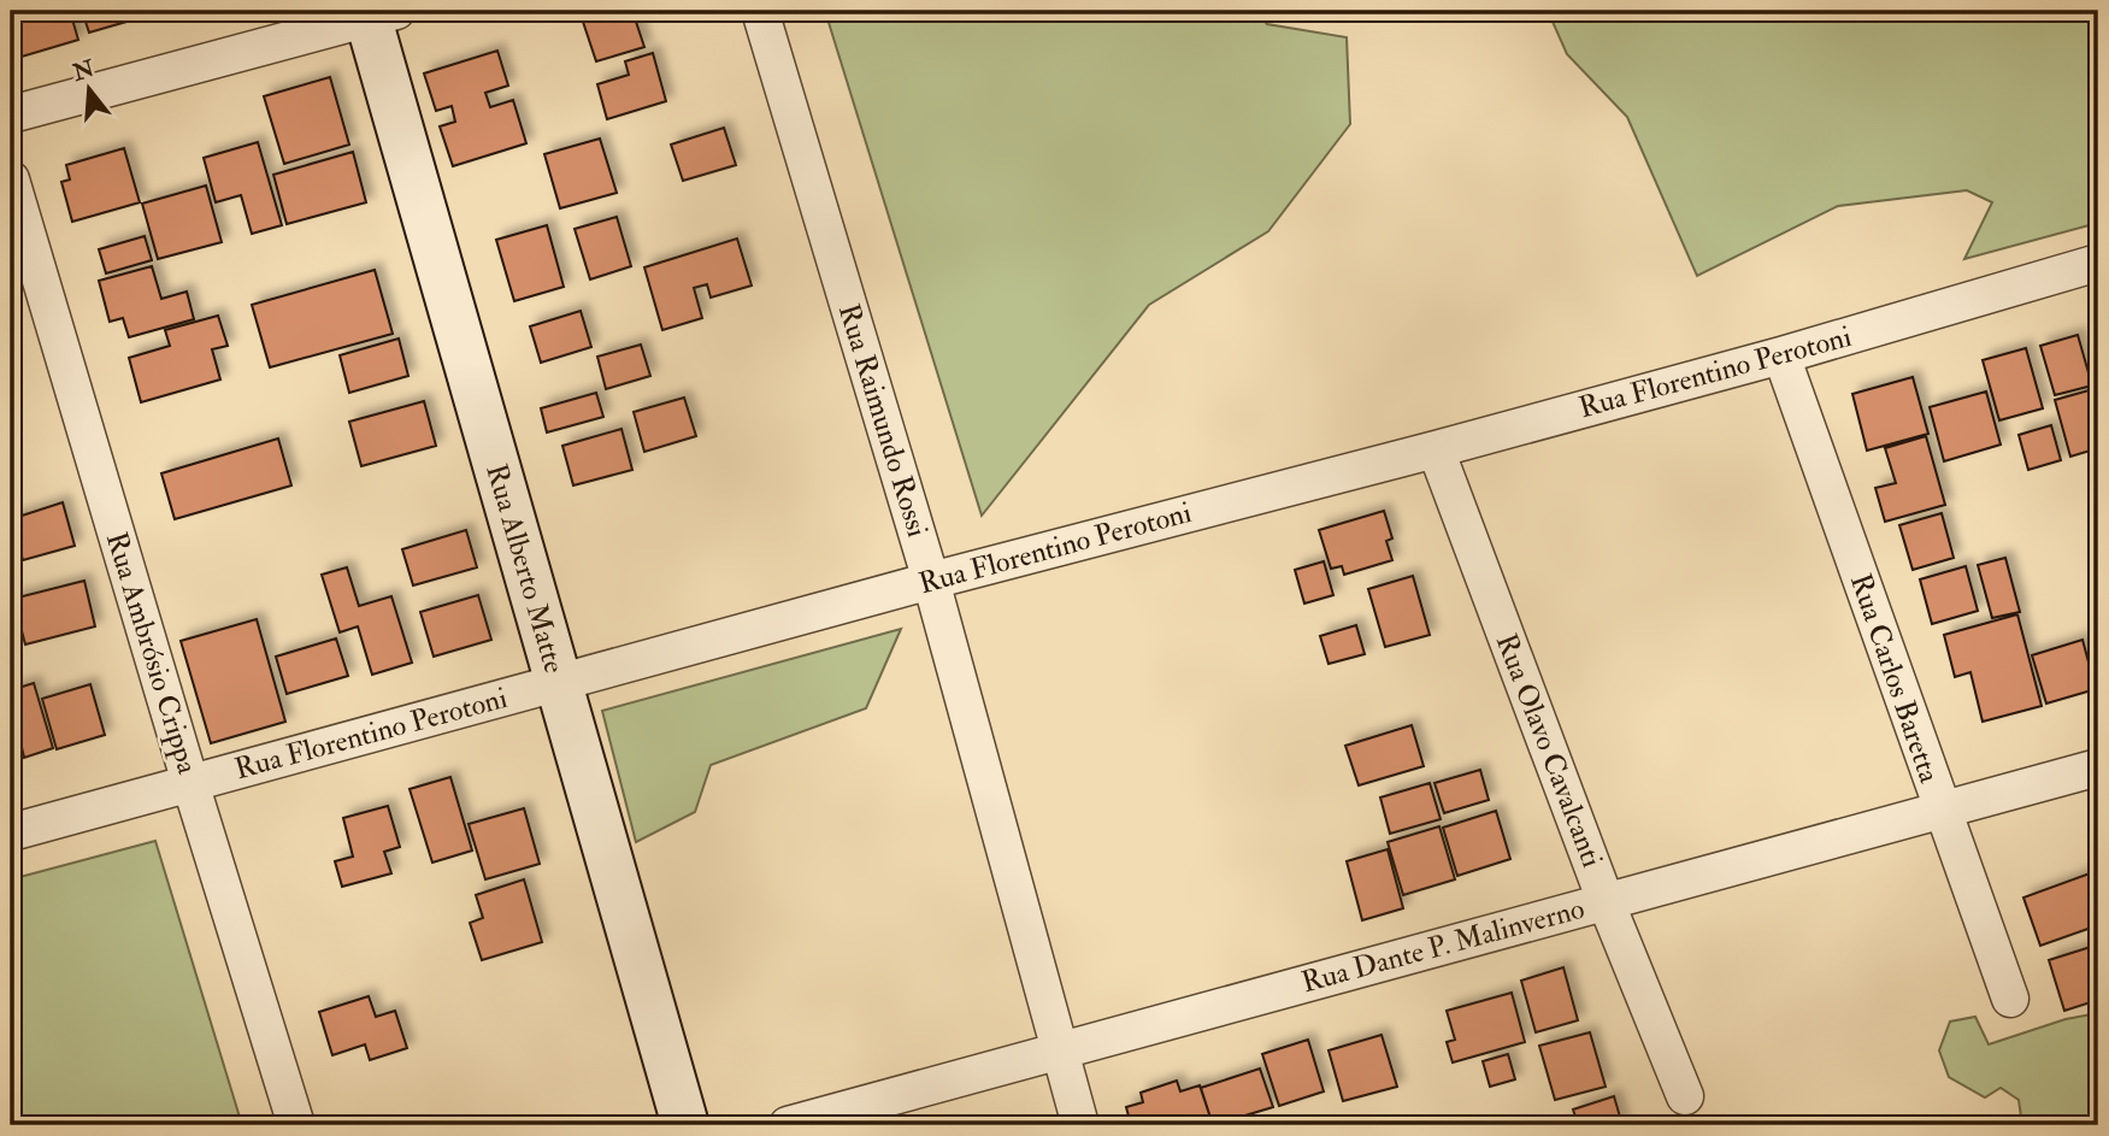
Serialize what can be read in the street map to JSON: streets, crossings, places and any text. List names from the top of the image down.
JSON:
{
  "streets": {
    "street": [
      "Rua Florentino Perotoni",
      "Rua Raimundo Rossi",
      "Rua Alberto Matte",
      "Rua Ambrósio Crippa",
      "Rua Carlos Baretta",
      "Rua Olavo Cavalcanti",
      "Rua Dante P. Malinverno"
    ]
  },
  "crossings": [
    ["Rua Florentino Perotoni", "Rua Raimundo Rossi"],
    ["Rua Florentino Perotoni", "Rua Alberto Matte"],
    ["Rua Florentino Perotoni", "Rua Ambrósio Crippa"],
    ["Rua Florentino Perotoni", "Rua Carlos Baretta"],
    ["Rua Florentino Perotoni", "Rua Olavo Cavalcanti"],
    ["Rua Raimundo Rossi", "Rua Dante P. Malinverno"],
    ["Rua Carlos Baretta", "Rua Dante P. Malinverno"],
    ["Rua Olavo Cavalcanti", "Rua Dante P. Malinverno"]
  ],
  "north": "top"
}
